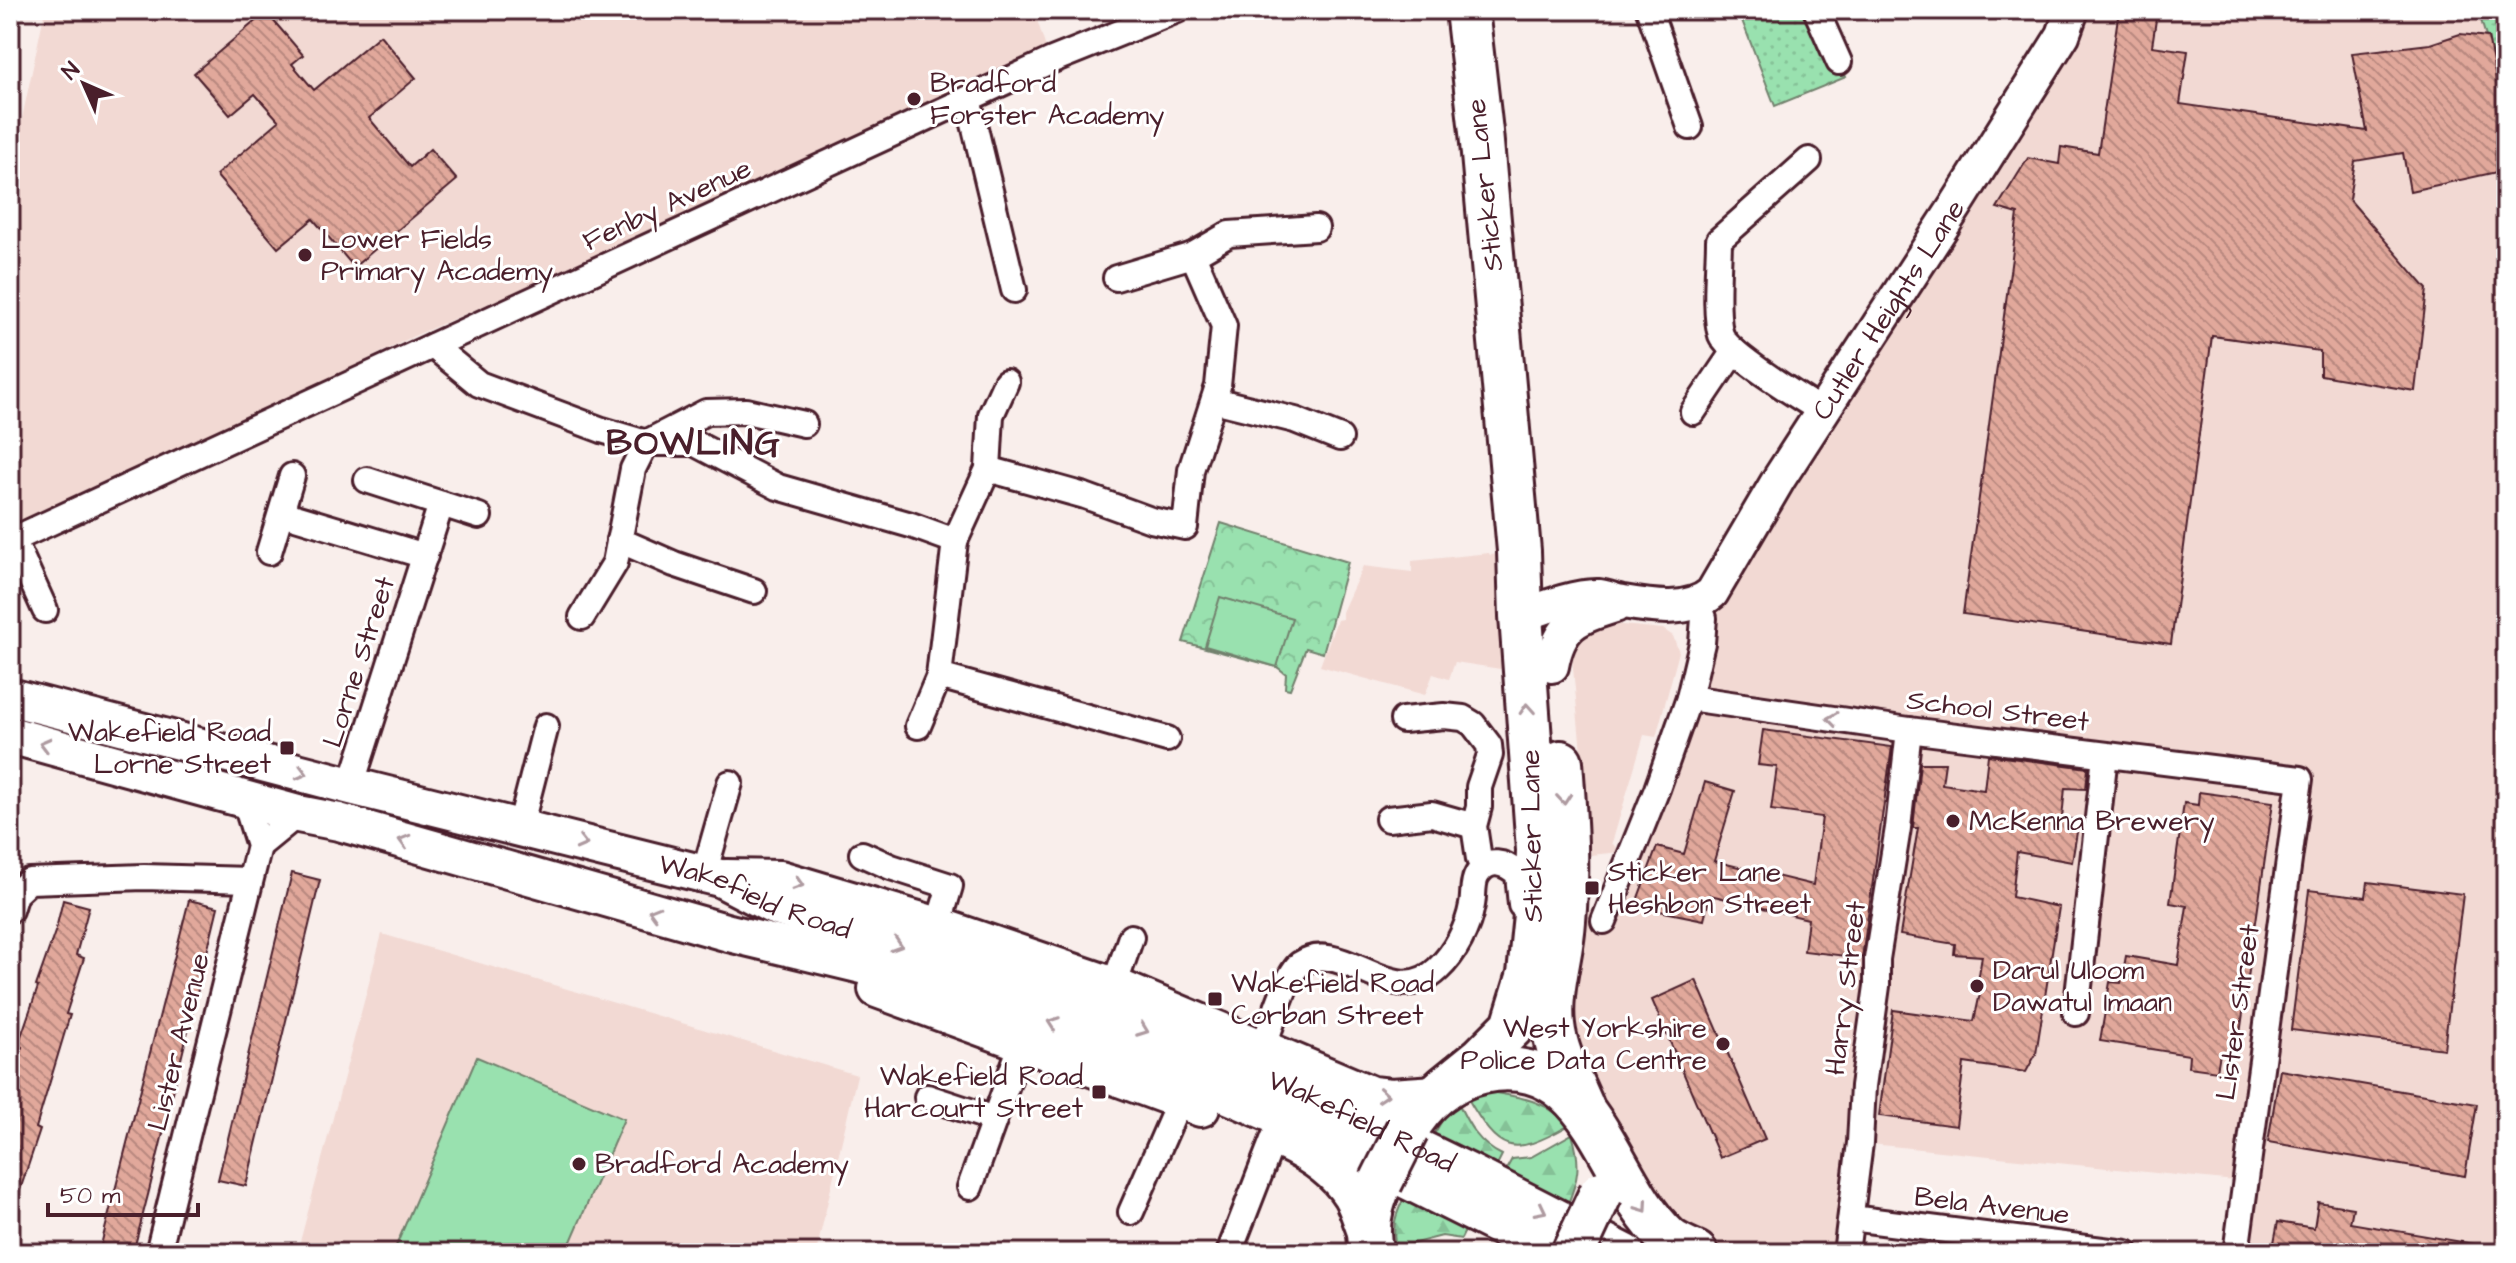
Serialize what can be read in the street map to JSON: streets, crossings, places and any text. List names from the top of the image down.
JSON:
{
  "streets": {
    "highway": ["Sticker Lane"],
    "main road": ["Wakefield Road"],
    "street": [
      "Fenby Avenue",
      "Cutler Heights Lane",
      "Lorne Street",
      "School Street",
      "Harry Street",
      "Lister Street",
      "Lister Avenue",
      "Bela Avenue"
    ]
  },
  "crossings": [
    ["Lorne Street", "Wakefield Road"],
    ["School Street", "Harry Street"],
    ["School Street", "Lister Street"],
    ["Harry Street", "Bela Avenue"]
  ],
  "one_way": ["School Street"],
  "districts": ["BOWLING"],
  "places": {
    "other": [
      "Bradford Forster Academy",
      "Lower Fields Primary Academy",
      "McKenna Brewery",
      "Darul Uloom Dawatul Imaan",
      "West Yorkshire Police Data Centre",
      "Bradford Academy"
    ],
    "transit": [
      "Wakefield Road Lorne Street",
      "Sticker Lane Heshbon Street",
      "Wakefield Road Corban Street",
      "Wakefield Road Harcourt Street"
    ]
  },
  "scale_bar": "50 m",
  "north": "top left"
}
